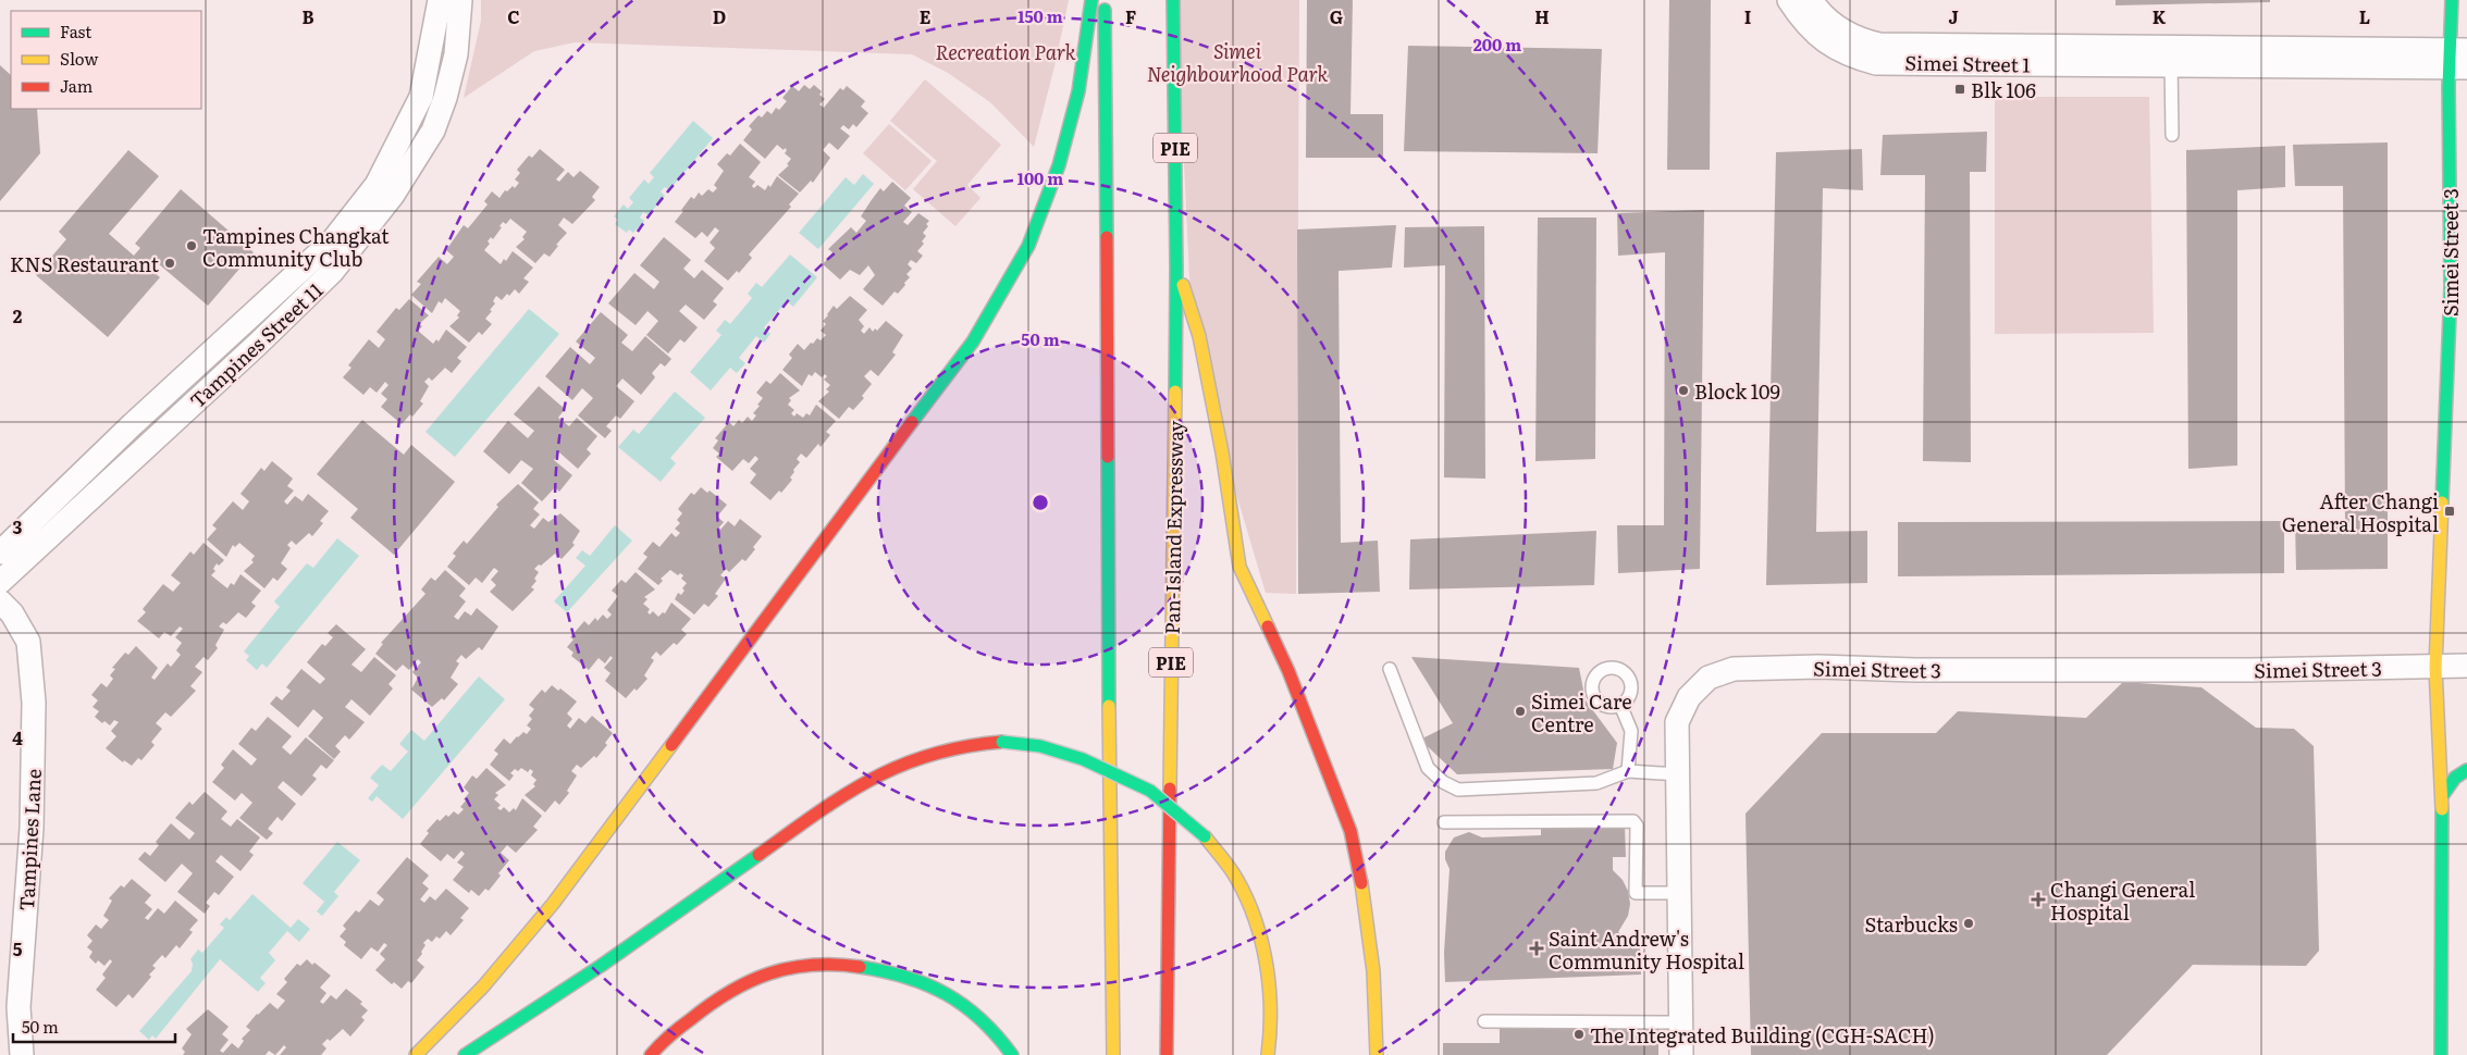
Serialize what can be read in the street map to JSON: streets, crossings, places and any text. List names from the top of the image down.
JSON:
{
  "streets": {
    "main road": ["PIE", "Simei Street 3", "Pan-Island Expressway"],
    "street": ["Simei Street 1", "Tampines Street 11", "Tampines Lane"]
  },
  "crossings": [
    ["Simei Street 1", "Simei Street 3"]
  ],
  "parks": ["Simei Neighbourhood Park", "Recreation Park"],
  "places": {
    "transit": ["Blk 106", "After Changi General Hospital"],
    "other": [
      "Tampines Changkat Community Club",
      "KNS Restaurant",
      "Block 109",
      "Simei Care Centre",
      "Starbucks",
      "The Integrated Building (CGH-SACH)"
    ],
    "health": ["Changi General Hospital", "Saint Andrew's Community Hospital"]
  },
  "legend": ["Fast", "Slow", "Jam"],
  "scale_bar": "50 m",
  "grid": {
    "columns": [
      "B",
      "C",
      "D",
      "E",
      "F",
      "G",
      "H",
      "I",
      "J",
      "K",
      "L"
    ],
    "rows": [
      "2",
      "3",
      "4",
      "5"
    ]
  },
  "rings": [
    "150 m",
    "200 m",
    "100 m",
    "50 m"
  ]
}
